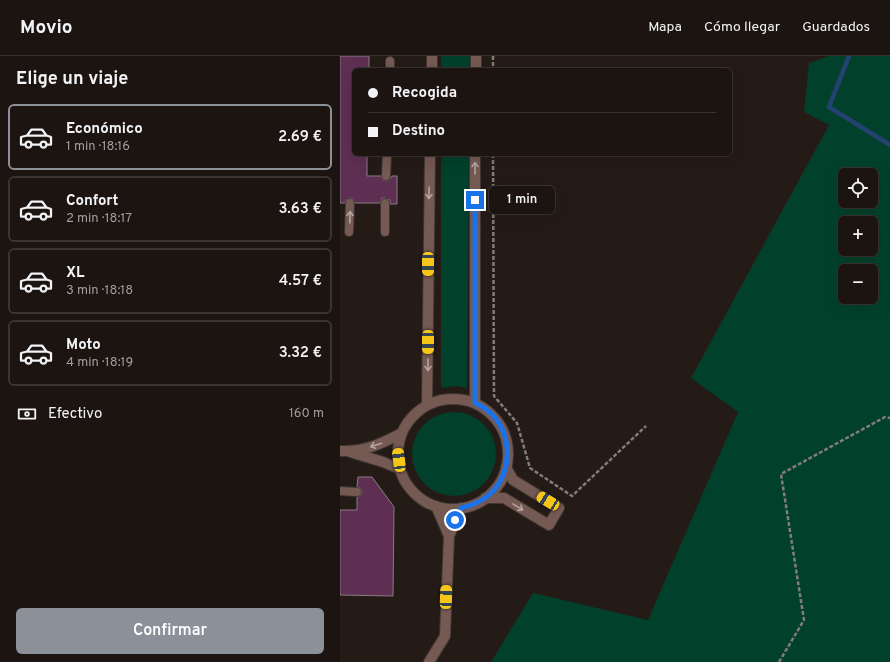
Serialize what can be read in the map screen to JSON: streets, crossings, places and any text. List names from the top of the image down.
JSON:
{
  "page": {
    "header": "Movio",
    "nav": ["Mapa", "Cómo llegar", "Guardados"],
    "heading": "Elige un viaje",
    "banner": ["Recogida", "Destino"],
    "list": [
      {
        "name": "Económico",
        "note": "1 min · 18:16",
        "value": "2.69 €"
      },
      {
        "name": "Confort",
        "note": "2 min · 18:17",
        "value": "3.63 €"
      },
      {
        "name": "XL",
        "note": "3 min · 18:18",
        "value": "4.57 €"
      },
      {
        "name": "Moto",
        "note": "4 min · 18:19",
        "value": "3.32 €"
      }
    ],
    "map_buttons": ["+", "−"],
    "bubble": "1 min",
    "pay": ["Efectivo", "160 m"],
    "buttons": "Confirmar"
  }
}
